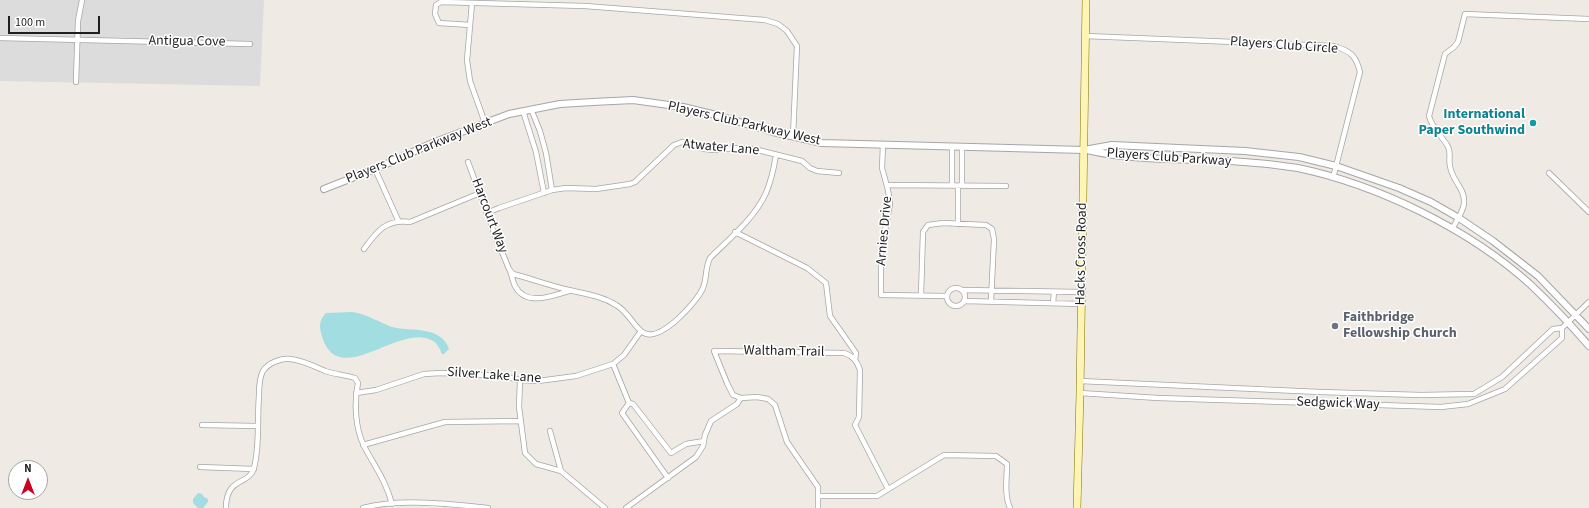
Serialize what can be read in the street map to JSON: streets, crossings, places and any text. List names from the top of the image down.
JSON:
{
  "streets": {
    "main road": ["Hacks Cross Road"],
    "street": [
      "Antigua Cove",
      "Players Club Circle",
      "Players Club Parkway West",
      "Atwater Lane",
      "Players Club Parkway",
      "Harcourt Way",
      "Arnies Drive",
      "Waltham Trail",
      "Silver Lake Lane",
      "Sedgwick Way"
    ]
  },
  "crossings": [
    ["Players Club Circle", "Players Club Parkway"],
    ["Players Club Circle", "Hacks Cross Road"],
    ["Players Club Parkway West", "Players Club Parkway"],
    ["Players Club Parkway West", "Arnies Drive"],
    ["Players Club Parkway West", "Hacks Cross Road"],
    ["Atwater Lane", "Harcourt Way"],
    ["Players Club Parkway", "Hacks Cross Road"],
    ["Players Club Parkway", "Sedgwick Way"],
    ["Harcourt Way", "Silver Lake Lane"],
    ["Hacks Cross Road", "Sedgwick Way"]
  ],
  "places": ["International Paper Southwind", "Faithbridge Fellowship Church"],
  "scale_bar": "100 m",
  "north": "top"
}
